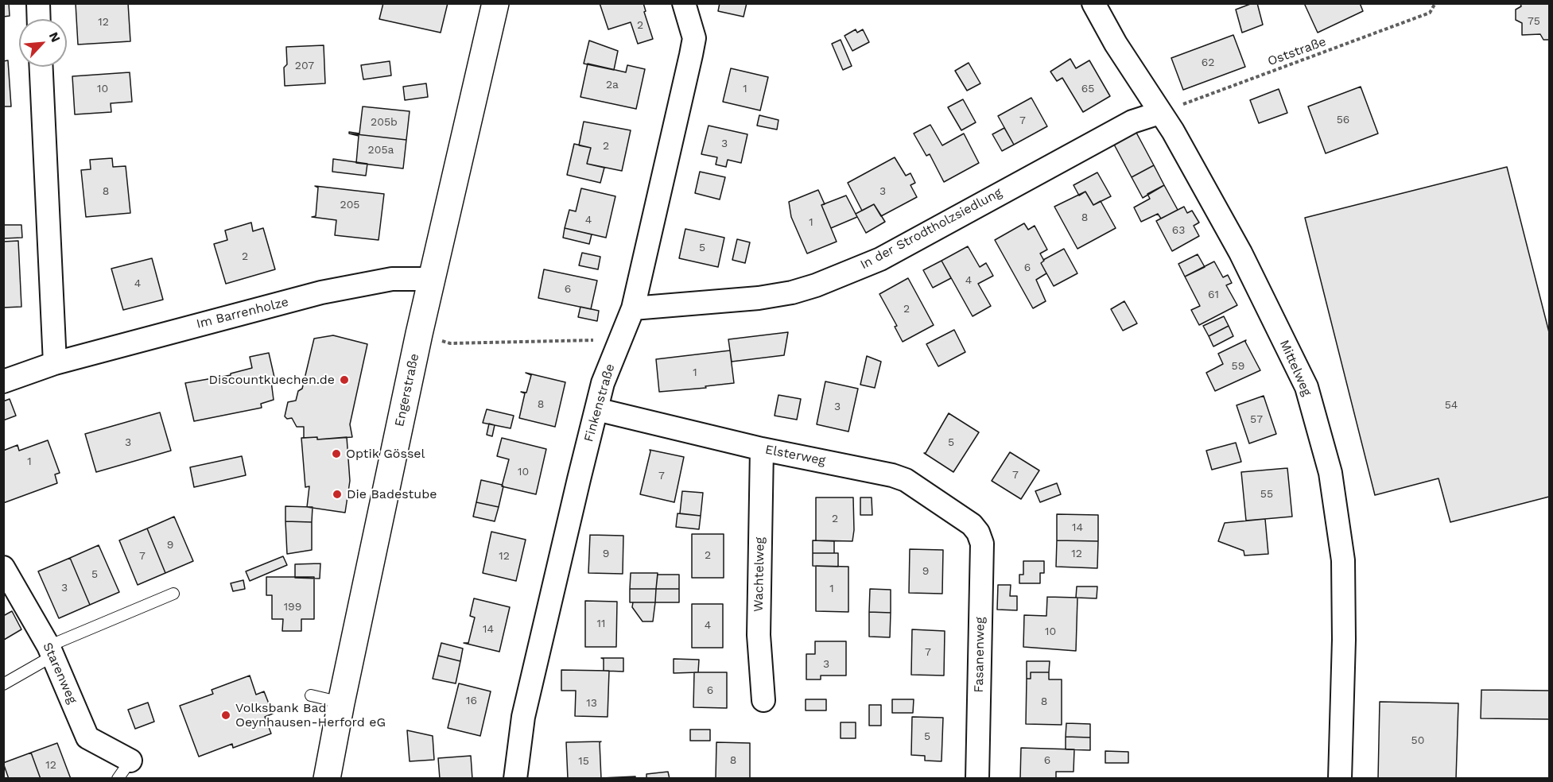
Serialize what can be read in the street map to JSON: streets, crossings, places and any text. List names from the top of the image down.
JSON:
{
  "streets": {
    "main road": ["Engerstraße"],
    "street": [
      "In der Strodtholzsiedlung",
      "Im Barrenholze",
      "Mittelweg",
      "Finkenstraße",
      "Elsterweg",
      "Wachtelweg",
      "Fasanenweg",
      "Starenweg"
    ],
    "path": ["Oststraße"]
  },
  "crossings": [
    ["Oststraße", "In der Strodtholzsiedlung"],
    ["Oststraße", "Mittelweg"],
    ["In der Strodtholzsiedlung", "Mittelweg"],
    ["In der Strodtholzsiedlung", "Finkenstraße"],
    ["Im Barrenholze", "Engerstraße"],
    ["Finkenstraße", "Elsterweg"],
    ["Elsterweg", "Wachtelweg"],
    ["Elsterweg", "Fasanenweg"]
  ],
  "places": [
    "Discountkuechen.de",
    "Optik Gössel",
    "Die Badestube",
    "Volksbank Bad Oeynhausen-Herford eG"
  ],
  "house_numbers": [
    "75",
    "12",
    "2",
    "62",
    "207",
    "2a",
    "10",
    "1",
    "65",
    "56",
    "7",
    "205b",
    "3",
    "2",
    "205a",
    "8",
    "3",
    "205",
    "8",
    "4",
    "1",
    "63",
    "5",
    "2",
    "6",
    "4",
    "4",
    "6",
    "61",
    "2",
    "59",
    "1",
    "8",
    "54",
    "3",
    "57",
    "3",
    "5",
    "1",
    "10",
    "7",
    "7",
    "55",
    "2",
    "14",
    "9",
    "9",
    "12",
    "2",
    "7",
    "12",
    "9",
    "5",
    "3",
    "1",
    "199",
    "11",
    "4",
    "14",
    "10",
    "7",
    "3",
    "6",
    "16",
    "8",
    "13",
    "5",
    "50",
    "8",
    "6",
    "15",
    "12"
  ],
  "north": "top right"
}
